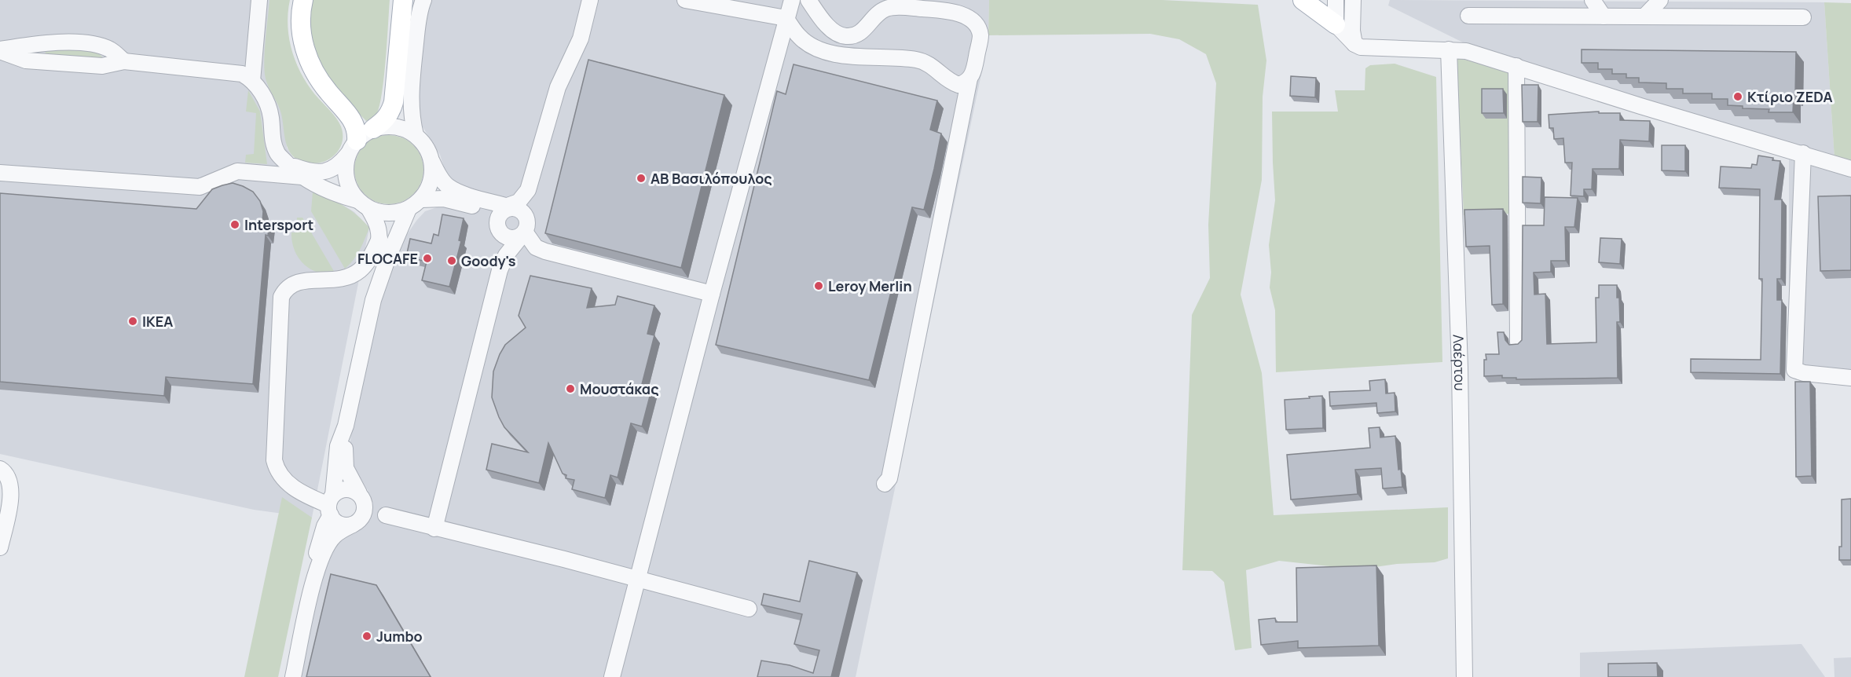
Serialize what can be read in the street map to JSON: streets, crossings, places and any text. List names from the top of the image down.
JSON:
{
  "streets": {
    "street": ["Λαέρτου"]
  },
  "places": [
    "Κτίριο ZEDA",
    "ΑΒ Βασιλόπουλος",
    "Intersport",
    "FLOCAFE",
    "Goody's",
    "Leroy Merlin",
    "ΙΚΕΑ",
    "Μουστάκας",
    "Jumbo"
  ]
}
